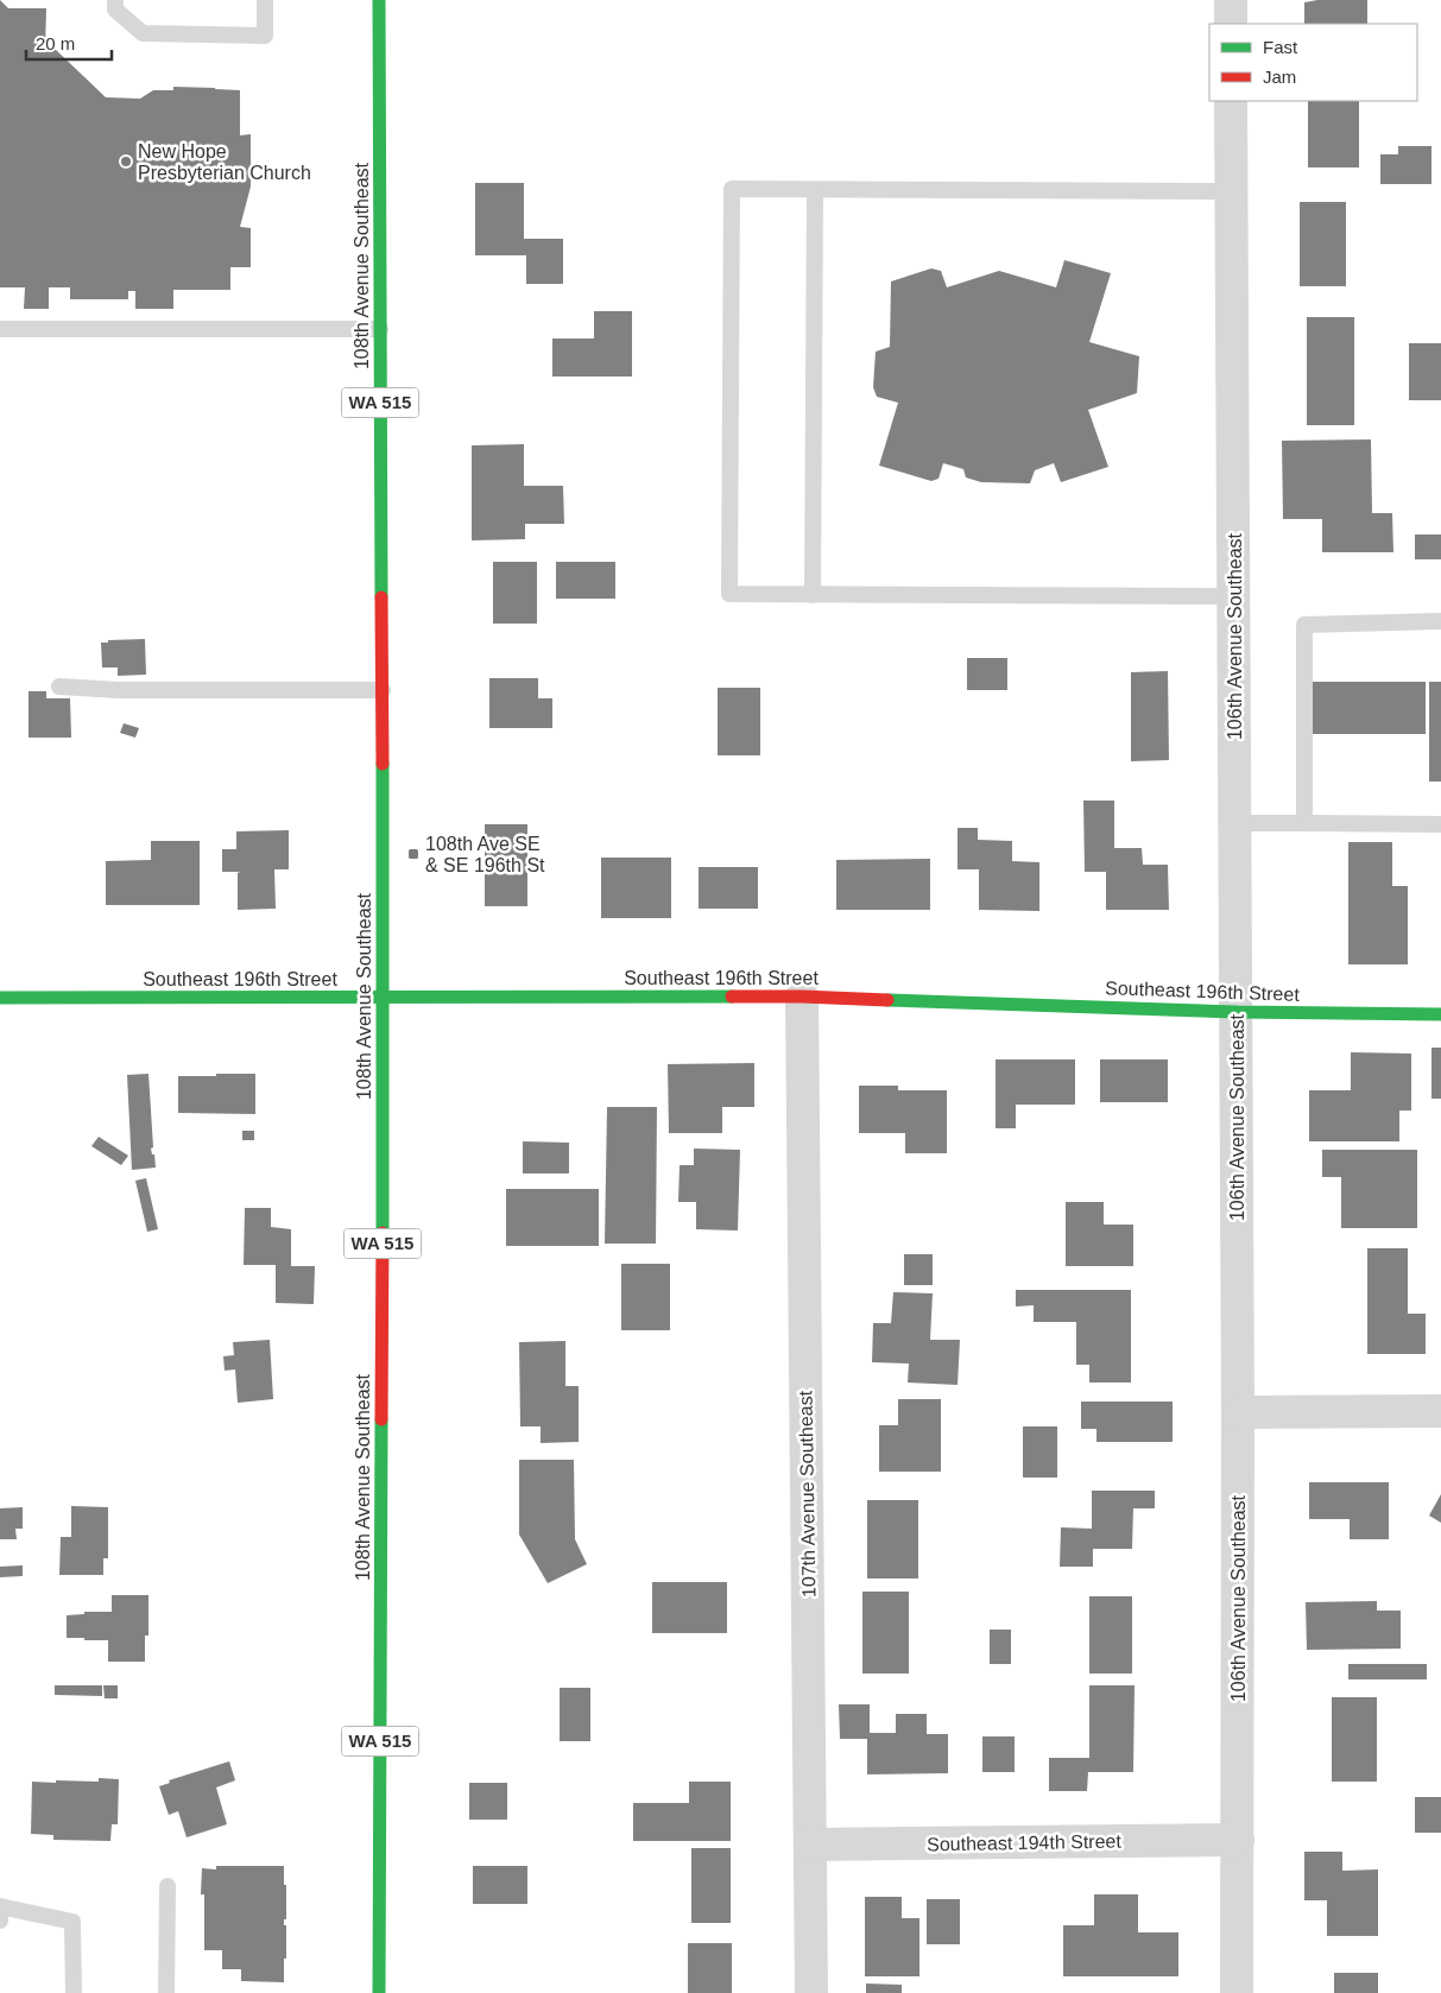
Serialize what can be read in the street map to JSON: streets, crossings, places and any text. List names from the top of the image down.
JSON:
{
  "streets": {
    "main road": ["108th Avenue Southeast", "WA 515", "Southeast 196th Street"],
    "street": ["106th Avenue Southeast", "107th Avenue Southeast", "Southeast 194th Street"]
  },
  "crossings": [
    ["108th Avenue Southeast", "Southeast 196th Street"],
    ["106th Avenue Southeast", "Southeast 196th Street"],
    ["106th Avenue Southeast", "Southeast 194th Street"],
    ["Southeast 196th Street", "107th Avenue Southeast"],
    ["107th Avenue Southeast", "Southeast 194th Street"]
  ],
  "places": {
    "other": ["New Hope Presbyterian Church"],
    "transit": ["108th Ave SE & SE 196th St"]
  },
  "legend": ["Fast", "Jam"],
  "scale_bar": "20 m"
}
